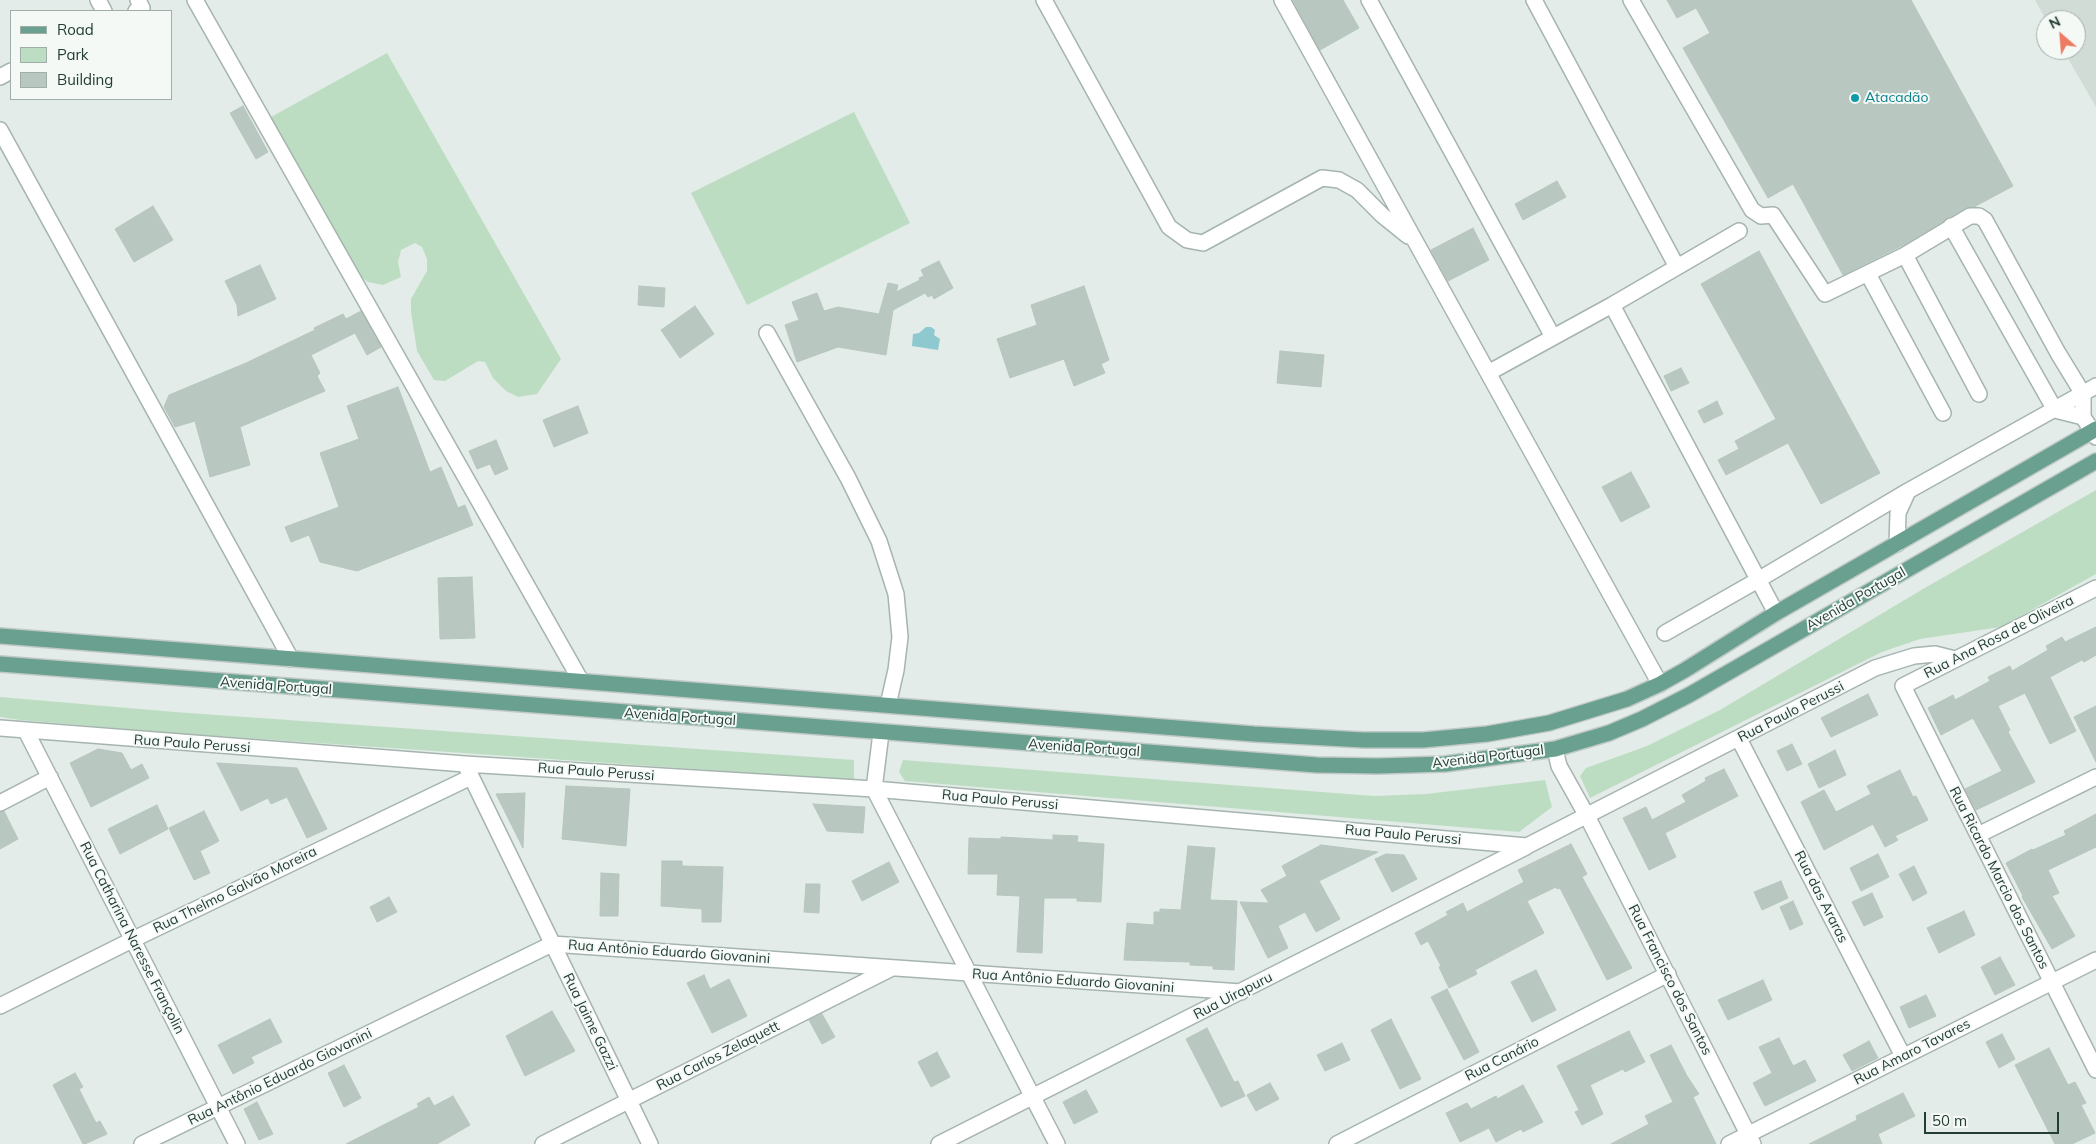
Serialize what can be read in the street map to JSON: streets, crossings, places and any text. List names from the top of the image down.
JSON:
{
  "streets": {
    "main road": ["Avenida Portugal"],
    "street": [
      "Rua Ana Rosa de Oliveira",
      "Rua Paulo Perussi",
      "Rua Ricardo Marcio dos Santos",
      "Rua Thelmo Galvão Moreira",
      "Rua das Araras",
      "Rua Catharina Naresse Françolin",
      "Rua Antônio Eduardo Giovanini",
      "Rua Francisco dos Santos",
      "Rua Uirapuru",
      "Rua Jaime Gazzi",
      "Rua Amaro Tavares",
      "Rua Carlos Zelaquett",
      "Rua Canário"
    ]
  },
  "crossings": [
    ["Avenida Portugal", "Rua Francisco dos Santos"],
    ["Rua Ana Rosa de Oliveira", "Rua Paulo Perussi"],
    ["Rua Ana Rosa de Oliveira", "Rua Ricardo Marcio dos Santos"],
    ["Rua Paulo Perussi", "Rua Thelmo Galvão Moreira"],
    ["Rua Paulo Perussi", "Rua das Araras"],
    ["Rua Paulo Perussi", "Rua Catharina Naresse Françolin"],
    ["Rua Paulo Perussi", "Rua Francisco dos Santos"],
    ["Rua Paulo Perussi", "Rua Uirapuru"],
    ["Rua Paulo Perussi", "Rua Jaime Gazzi"],
    ["Rua Ricardo Marcio dos Santos", "Rua Amaro Tavares"],
    ["Rua Thelmo Galvão Moreira", "Rua Catharina Naresse Françolin"],
    ["Rua Thelmo Galvão Moreira", "Rua Jaime Gazzi"],
    ["Rua das Araras", "Rua Amaro Tavares"],
    ["Rua Catharina Naresse Françolin", "Rua Antônio Eduardo Giovanini"],
    ["Rua Antônio Eduardo Giovanini", "Rua Uirapuru"],
    ["Rua Antônio Eduardo Giovanini", "Rua Jaime Gazzi"],
    ["Rua Antônio Eduardo Giovanini", "Rua Carlos Zelaquett"],
    ["Rua Francisco dos Santos", "Rua Amaro Tavares"],
    ["Rua Francisco dos Santos", "Rua Canário"],
    ["Rua Jaime Gazzi", "Rua Carlos Zelaquett"]
  ],
  "places": ["Atacadão"],
  "legend": ["Road", "Park", "Building"],
  "scale_bar": "50 m",
  "north": "top left"
}
